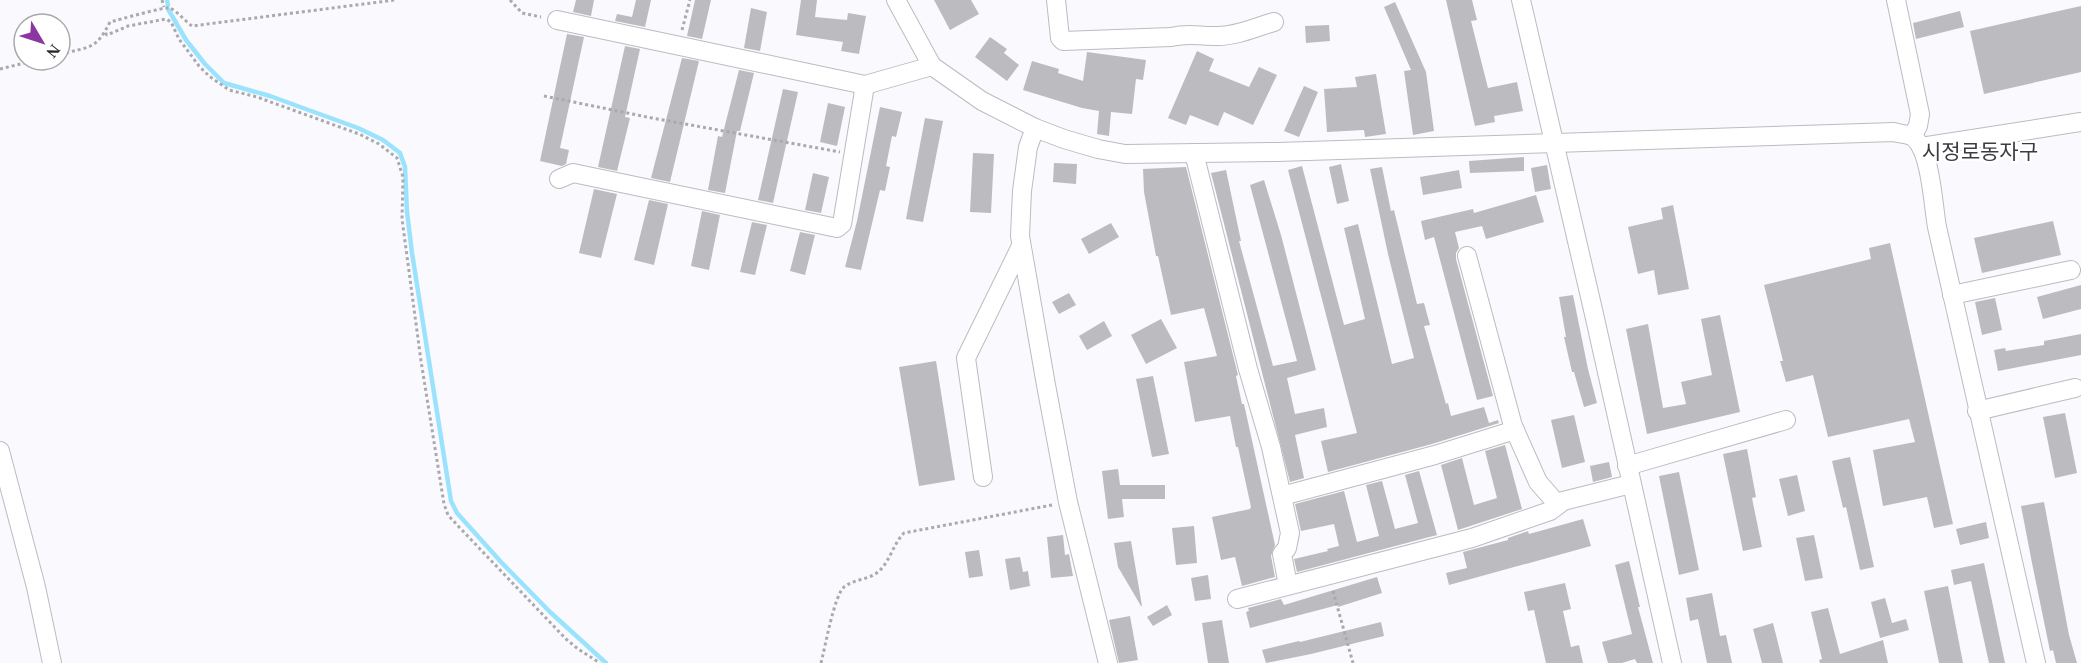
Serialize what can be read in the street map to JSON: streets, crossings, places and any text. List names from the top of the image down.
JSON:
{
  "districts": ["시정로동자구"],
  "north": "bottom right"
}
